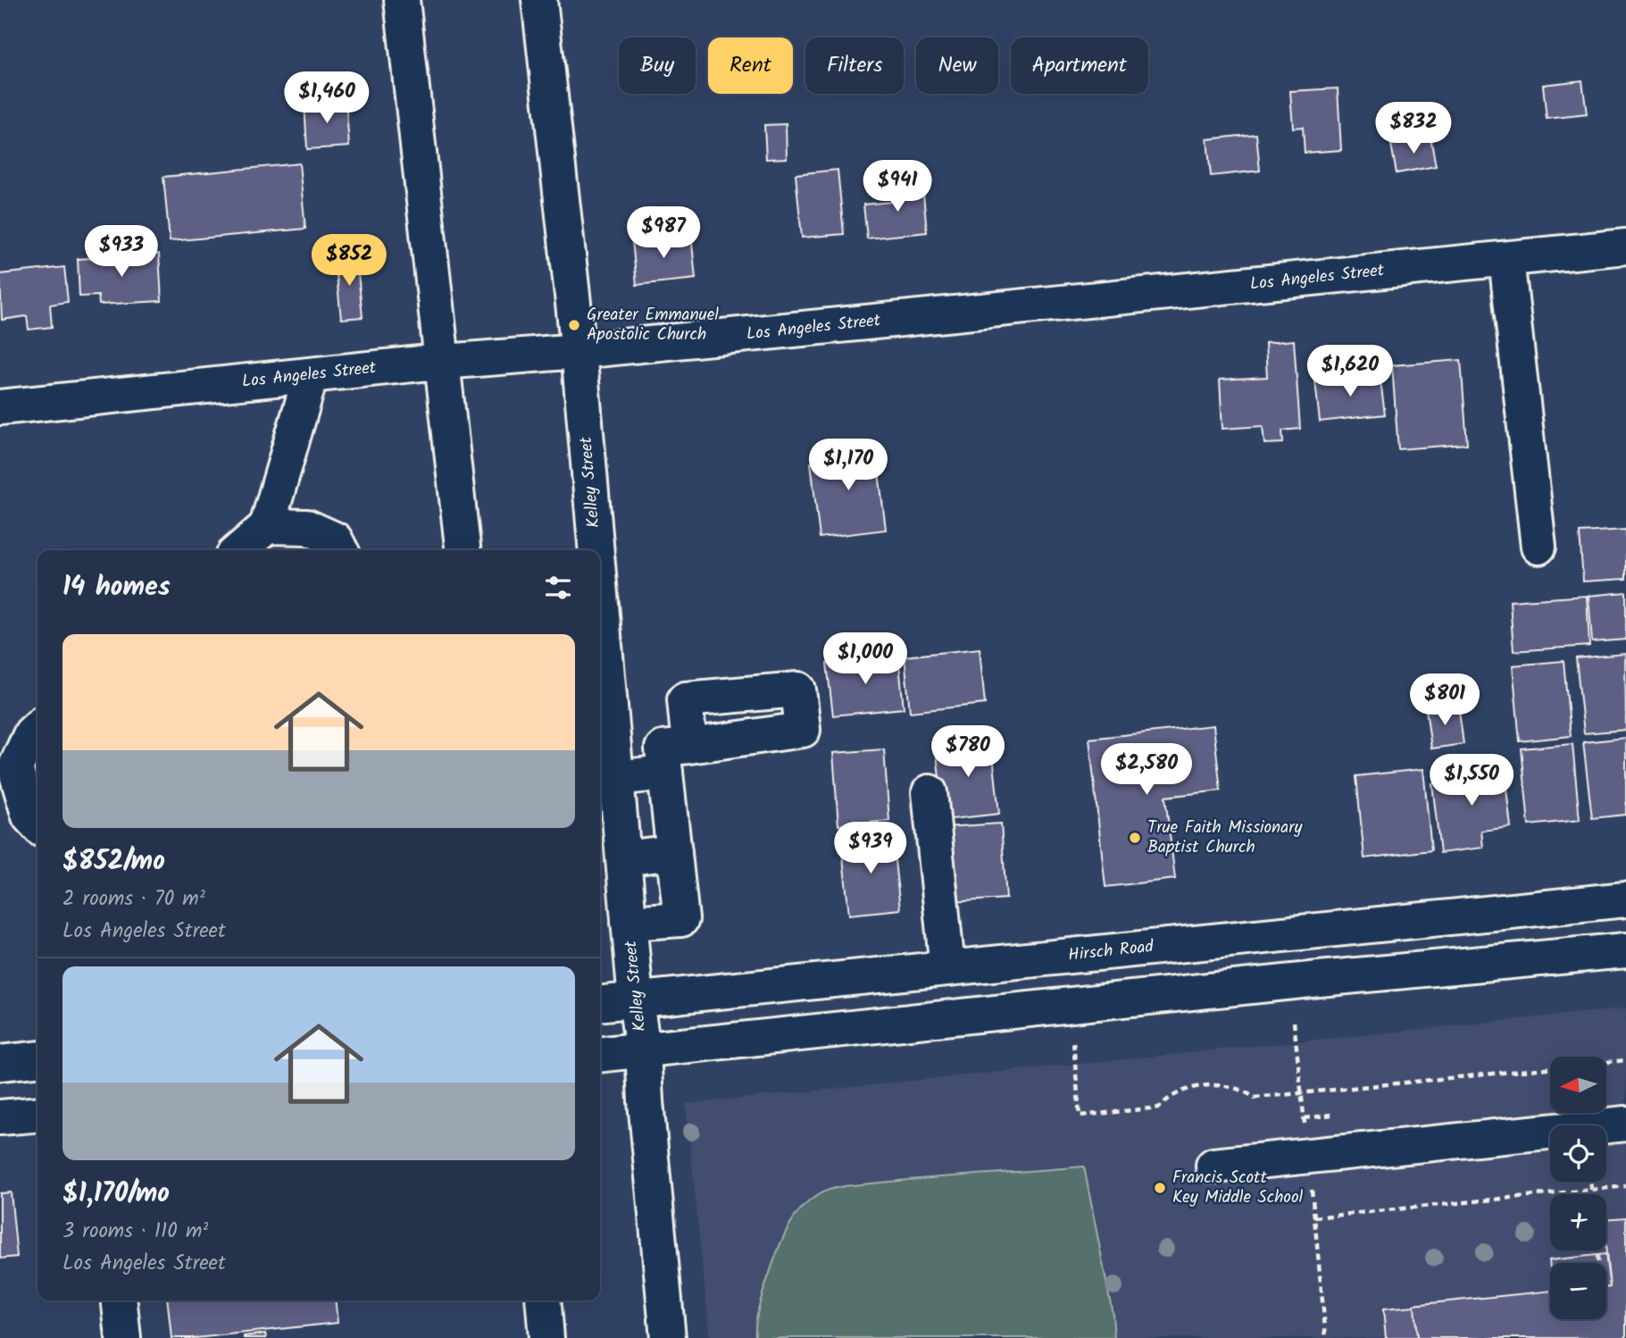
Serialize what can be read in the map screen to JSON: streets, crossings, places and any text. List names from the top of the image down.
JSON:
{
  "streets": {
    "main road": ["Los Angeles Street", "Kelley Street", "Hirsch Road"]
  },
  "crossings": [
    ["Los Angeles Street", "Kelley Street"],
    ["Kelley Street", "Hirsch Road"]
  ],
  "places": ["Greater Emmanuel Apostolic Church", "True Faith Missionary Baptist Church", "Francis Scott Key Middle School"],
  "north": "left",
  "page": {
    "chip": [
      "Buy",
      "Rent",
      "Filters",
      "New",
      "Apartment"
    ],
    "price": [
      "$1,460",
      "$832",
      "$941",
      "$987",
      "$933",
      "$852",
      "$1,620",
      "$1,170",
      "$1,000",
      "$801",
      "$780",
      "$2,580",
      "$1,550",
      "$939"
    ],
    "heading": "14 homes",
    "list": [
      {
        "name": "$852/mo",
        "note": "2 rooms · 70 m² · Los Angeles Street"
      },
      {
        "name": "$1,170/mo",
        "note": "3 rooms · 110 m² · Los Angeles Street"
      }
    ],
    "map_buttons": ["+", "−"]
  }
}
